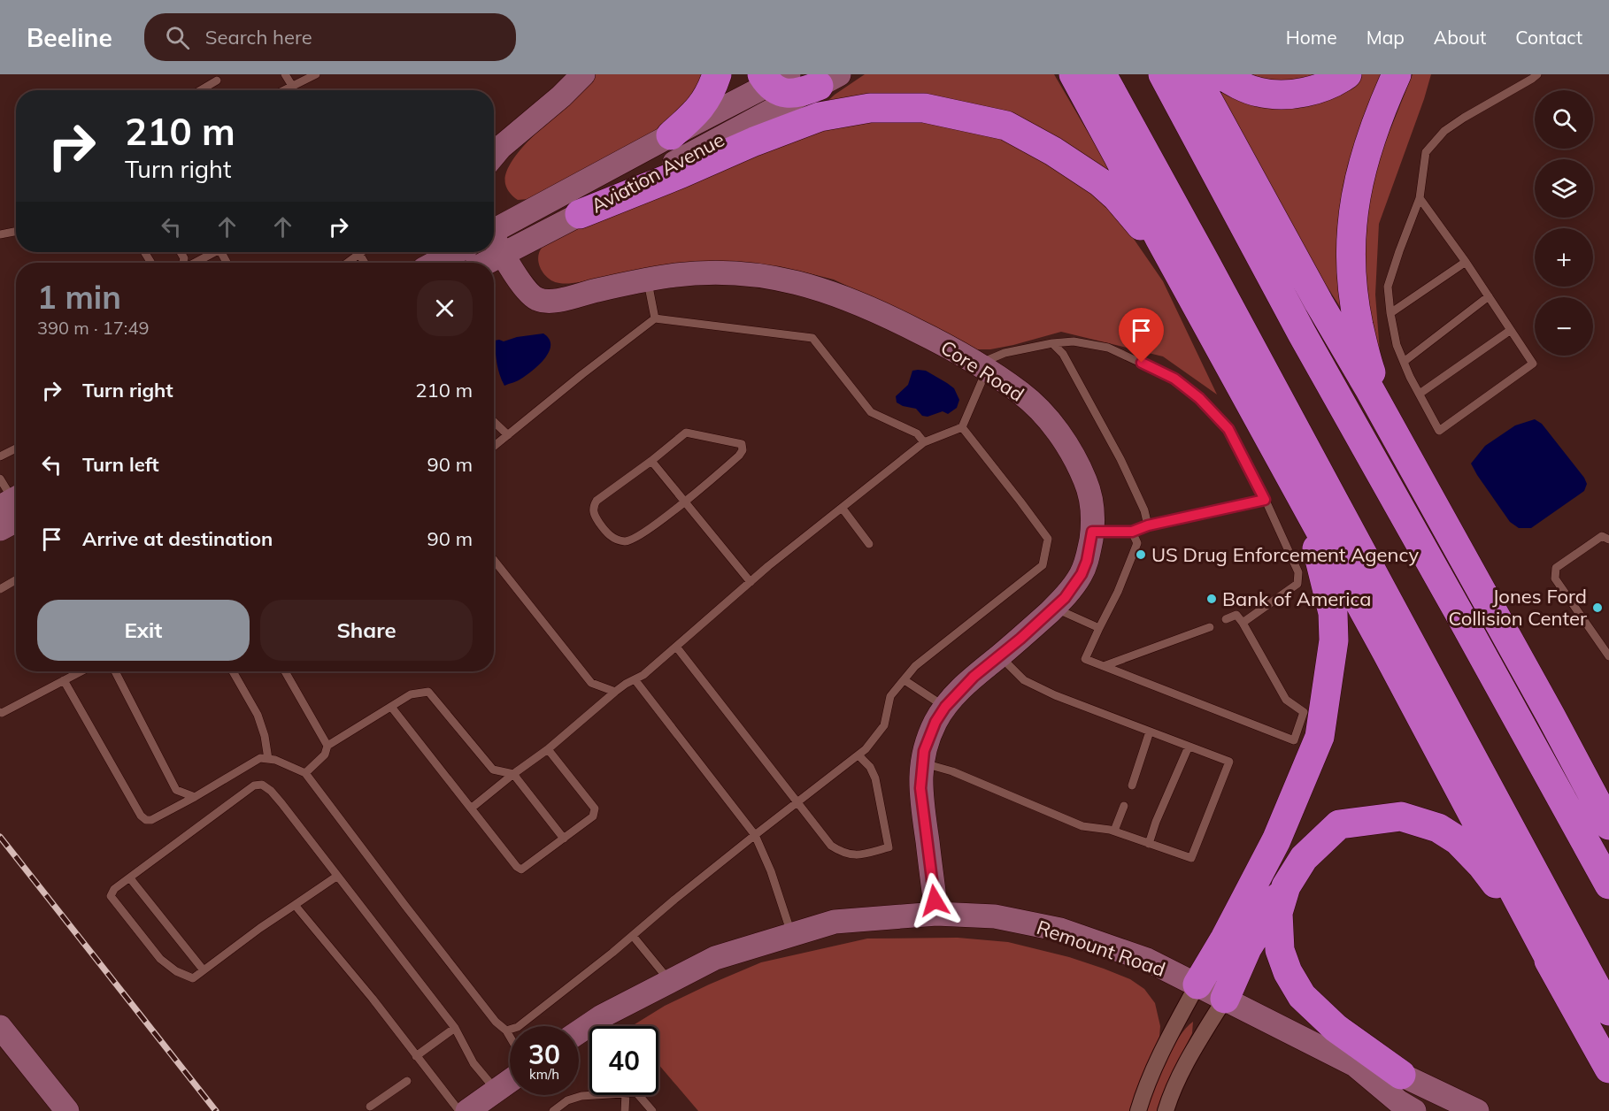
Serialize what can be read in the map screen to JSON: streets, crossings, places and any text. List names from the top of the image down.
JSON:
{
  "streets": {
    "street": ["Aviation Avenue", "Core Road", "Remount Road"]
  },
  "crossings": [
    ["Aviation Avenue", "Core Road"],
    ["Core Road", "Remount Road"]
  ],
  "places": ["US Drug Enforcement Agency", "Bank of America", "Jones Ford Collision Center"],
  "page": {
    "header": "Beeline",
    "search": "Search here",
    "nav": [
      "Home",
      "Map",
      "About",
      "Contact"
    ],
    "map_buttons": ["+", "−"],
    "turn": ["210 m", "Turn right"],
    "heading": ["1 min", "390 m · 17:49"],
    "list": [
      {
        "name": "Turn right",
        "value": "210 m"
      },
      {
        "name": "Turn left",
        "value": "90 m"
      },
      {
        "name": "Arrive at destination",
        "value": "90 m"
      }
    ],
    "buttons": ["Exit", "Share"],
    "speed": "30 km/h",
    "limit": "40"
  }
}
